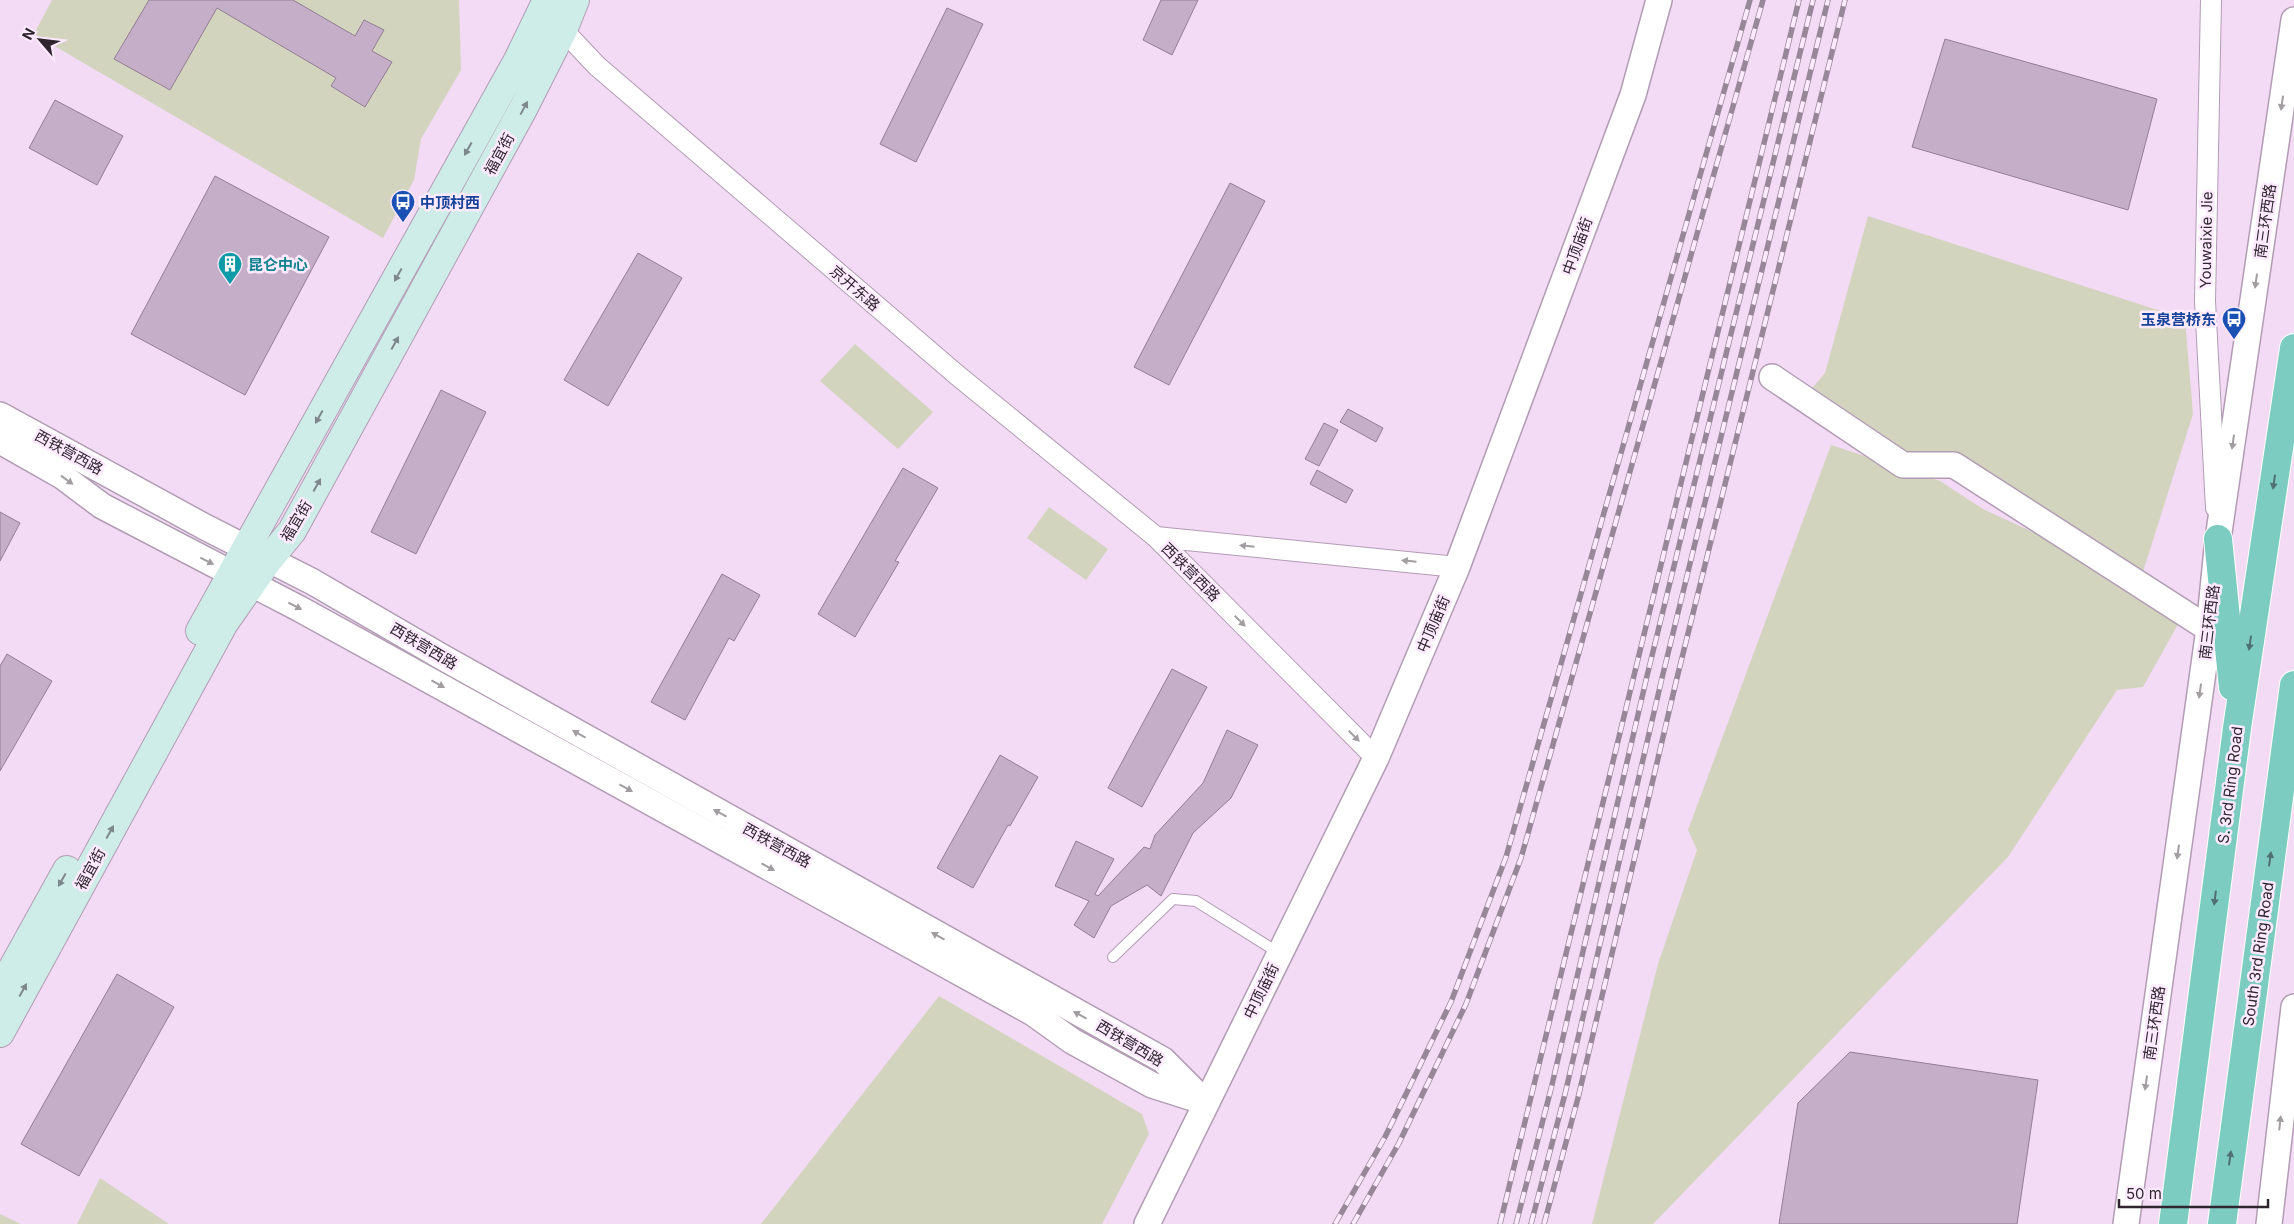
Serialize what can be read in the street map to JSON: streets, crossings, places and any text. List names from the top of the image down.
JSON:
{
  "streets": {
    "highway": ["S. 3rd Ring Road", "South 3rd Ring Road"],
    "main road": ["福宜街"],
    "street": [
      "南三环西路",
      "Youwaixie Jie",
      "中顶庙街",
      "京开东路",
      "西铁营西路"
    ]
  },
  "crossings": [
    ["福宜街", "京开东路"],
    ["福宜街", "西铁营西路"],
    ["南三环西路", "Youwaixie Jie"],
    ["中顶庙街", "西铁营西路"],
    ["京开东路", "西铁营西路"]
  ],
  "one_way": ["南三环西路", "S. 3rd Ring Road", "South 3rd Ring Road"],
  "places": {
    "bus stop": ["中顶村西", "玉泉营桥东"],
    "building": ["昆仑中心"]
  },
  "scale_bar": "50 m",
  "north": "top left"
}
